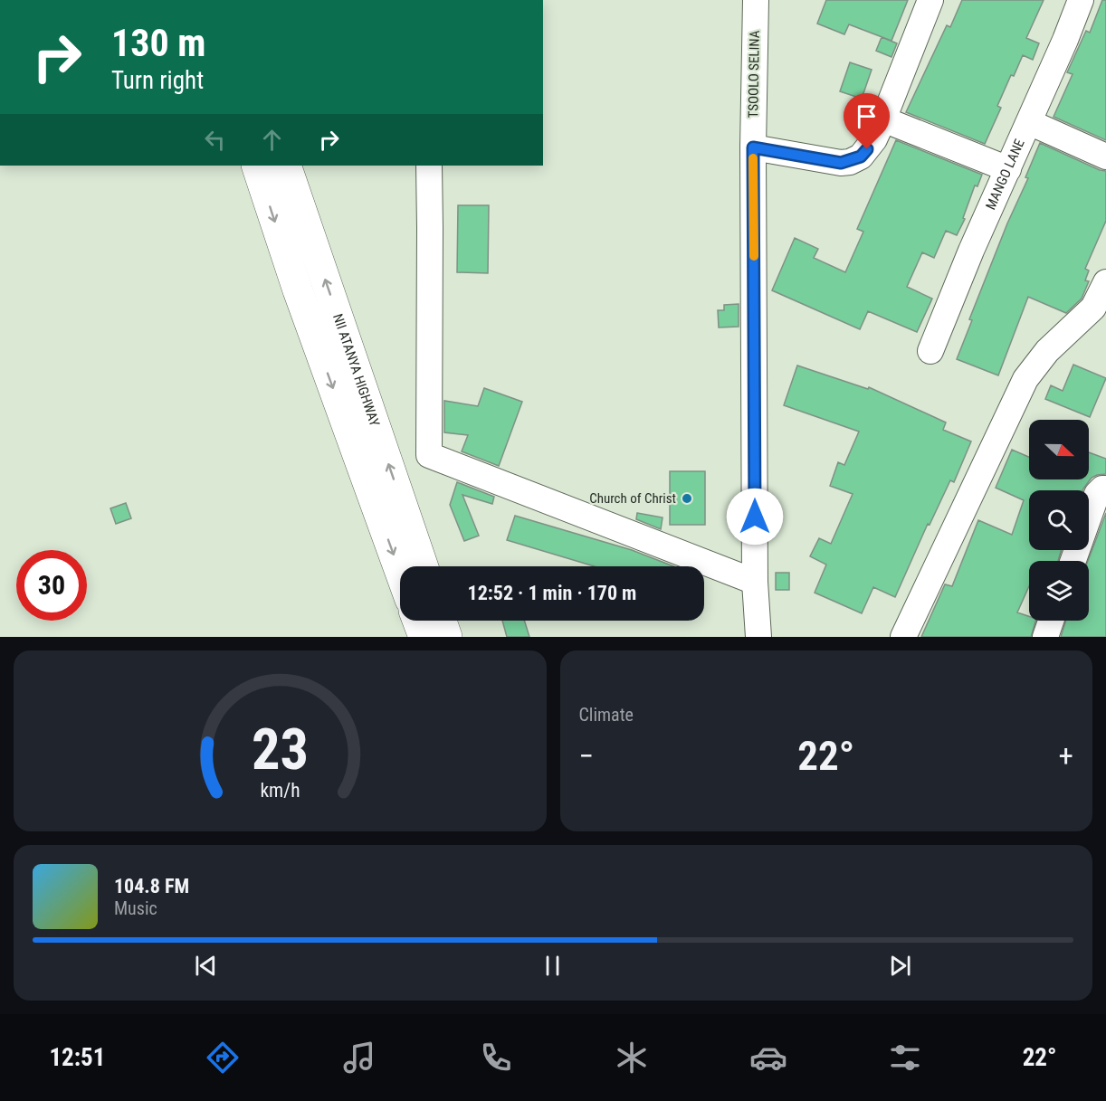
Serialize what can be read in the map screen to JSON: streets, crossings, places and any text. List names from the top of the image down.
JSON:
{
  "streets": {
    "main road": ["NII ATANYA HIGHWAY"],
    "street": ["TSOOLO SELINA", "MANGO LANE"]
  },
  "places": ["Church of Christ"],
  "north": "right",
  "page": {
    "turn": ["130 m", "Turn right"],
    "limit": "30",
    "trip": "12:52 · 1 min · 170 m",
    "tile": "Climate",
    "heat": ["−", "22°", "+"],
    "song": ["104.8 FM", "Music"],
    "tabs": ["12:51", "22°"],
    "gauge": ["23", "km/h"]
  }
}
